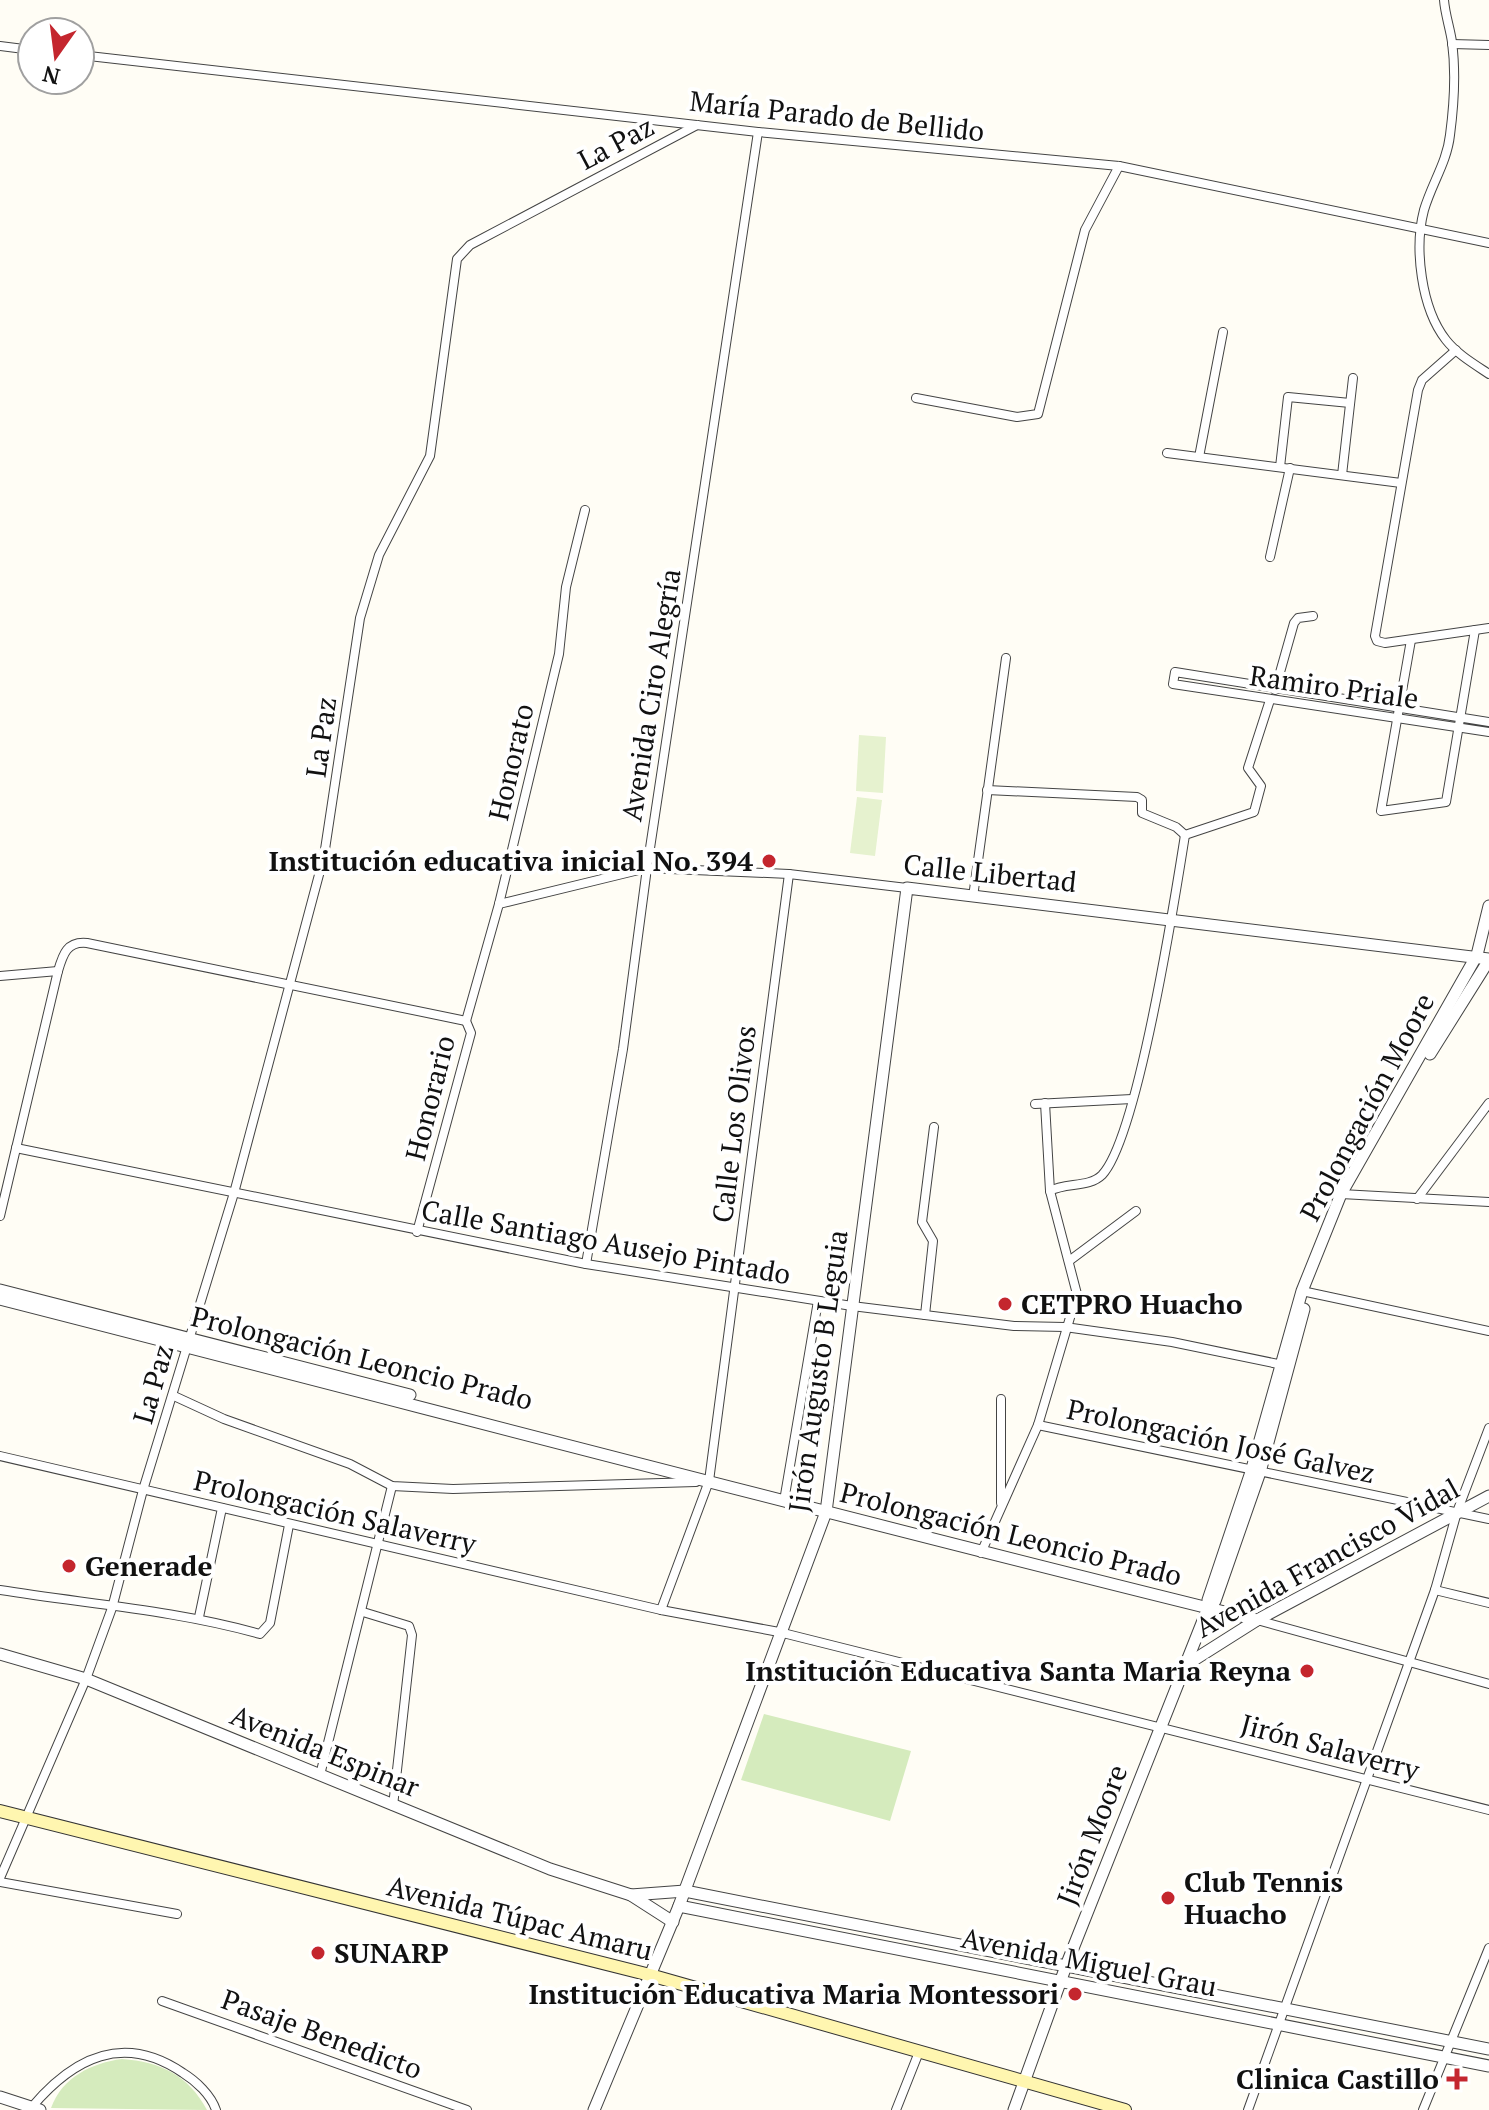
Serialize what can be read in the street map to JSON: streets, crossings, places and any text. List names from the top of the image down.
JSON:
{
  "streets": {
    "main road": ["Avenida Túpac Amaru"],
    "street": [
      "María Parado de Bellido",
      "La Paz",
      "Ramiro Priale",
      "Avenida Ciro Alegría",
      "Honorato",
      "Calle Libertad",
      "Honorario",
      "Prolongación Moore",
      "Calle Los Olivos",
      "Calle Santiago Ausejo Pintado",
      "Prolongación Leoncio Prado",
      "Jirón Augusto B Leguia",
      "Prolongación José Galvez",
      "Prolongación Salaverry",
      "Avenida Francisco Vidal",
      "Jirón Salaverry",
      "Avenida Espinar",
      "Jirón Moore",
      "Avenida Miguel Grau",
      "Pasaje Benedicto"
    ]
  },
  "crossings": [
    ["María Parado de Bellido", "La Paz"],
    ["María Parado de Bellido", "Avenida Ciro Alegría"],
    ["La Paz", "Calle Santiago Ausejo Pintado"],
    ["La Paz", "Prolongación Leoncio Prado"],
    ["La Paz", "Prolongación Salaverry"],
    ["La Paz", "Avenida Espinar"],
    ["La Paz", "Avenida Túpac Amaru"],
    ["Avenida Ciro Alegría", "Calle Libertad"],
    ["Avenida Ciro Alegría", "Calle Santiago Ausejo Pintado"],
    ["Honorato", "Calle Libertad"],
    ["Honorato", "Honorario"],
    ["Calle Libertad", "Prolongación Moore"],
    ["Calle Libertad", "Calle Los Olivos"],
    ["Calle Libertad", "Jirón Augusto B Leguia"],
    ["Honorario", "Calle Santiago Ausejo Pintado"],
    ["Prolongación Moore", "Calle Santiago Ausejo Pintado"],
    ["Prolongación Moore", "Prolongación José Galvez"],
    ["Prolongación Moore", "Jirón Moore"],
    ["Calle Los Olivos", "Calle Santiago Ausejo Pintado"],
    ["Calle Los Olivos", "Prolongación Leoncio Prado"],
    ["Calle Los Olivos", "Prolongación Salaverry"],
    ["Calle Santiago Ausejo Pintado", "Jirón Augusto B Leguia"],
    ["Prolongación Leoncio Prado", "Jirón Augusto B Leguia"],
    ["Prolongación Leoncio Prado", "Avenida Francisco Vidal"],
    ["Prolongación Leoncio Prado", "Jirón Moore"],
    ["Jirón Augusto B Leguia", "Prolongación Salaverry"],
    ["Jirón Augusto B Leguia", "Jirón Salaverry"],
    ["Jirón Augusto B Leguia", "Avenida Espinar"],
    ["Jirón Augusto B Leguia", "Avenida Túpac Amaru"],
    ["Jirón Augusto B Leguia", "Avenida Miguel Grau"],
    ["Prolongación José Galvez", "Avenida Francisco Vidal"],
    ["Prolongación José Galvez", "Jirón Moore"],
    ["Prolongación Salaverry", "Jirón Salaverry"],
    ["Avenida Francisco Vidal", "Jirón Moore"],
    ["Jirón Salaverry", "Jirón Moore"],
    ["Avenida Espinar", "Avenida Miguel Grau"],
    ["Jirón Moore", "Avenida Túpac Amaru"],
    ["Jirón Moore", "Avenida Miguel Grau"]
  ],
  "places": {
    "other": [
      "Institución educativa inicial No. 394",
      "CETPRO Huacho",
      "Generade",
      "Institución Educativa Santa Maria Reyna",
      "Club Tennis Huacho",
      "SUNARP",
      "Institución Educativa Maria Montessori"
    ],
    "health": ["Clinica Castillo"]
  },
  "north": "bottom"
}
